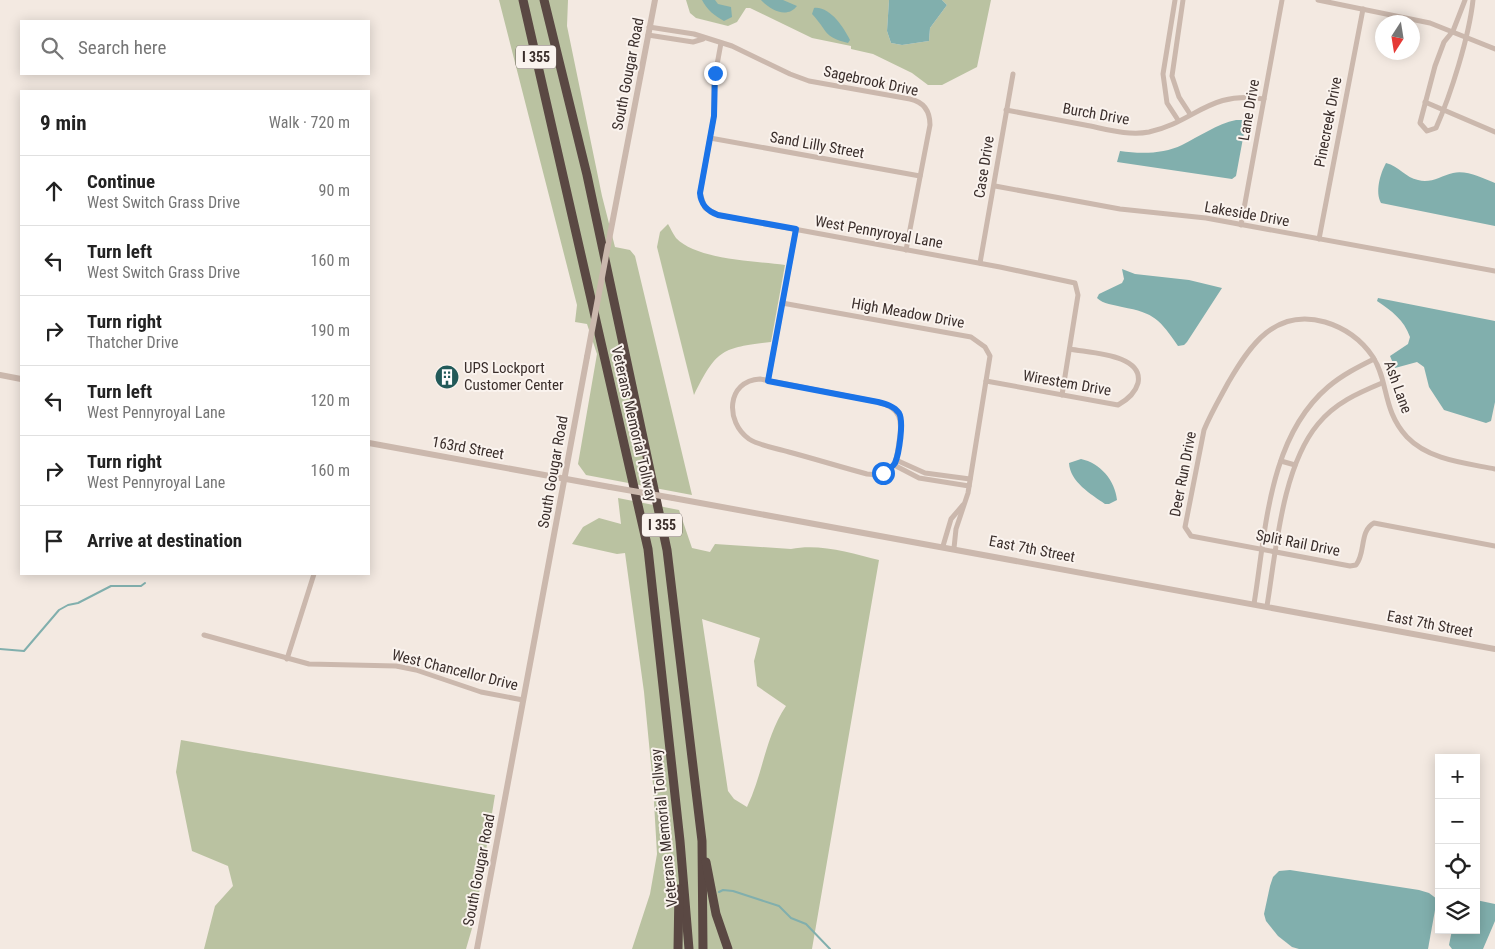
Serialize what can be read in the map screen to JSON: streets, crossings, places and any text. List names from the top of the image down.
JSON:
{
  "streets": {
    "highway": ["I 355", "Veterans Memorial Tollway"],
    "street": [
      "South Gougar Road",
      "Sagebrook Drive",
      "Lane Drive",
      "Burch Drive",
      "Pinecreek Drive",
      "Sand Lilly Street",
      "Case Drive",
      "Lakeside Drive",
      "West Pennyroyal Lane",
      "High Meadow Drive",
      "Wirestem Drive",
      "Ash Lane",
      "163rd Street",
      "Deer Run Drive",
      "Split Rail Drive",
      "East 7th Street",
      "West Chancellor Drive"
    ]
  },
  "crossings": [
    ["South Gougar Road", "Sagebrook Drive"],
    ["South Gougar Road", "163rd Street"],
    ["South Gougar Road", "East 7th Street"],
    ["South Gougar Road", "West Chancellor Drive"],
    ["Sagebrook Drive", "Sand Lilly Street"],
    ["Sagebrook Drive", "West Pennyroyal Lane"],
    ["Lane Drive", "Burch Drive"],
    ["Lane Drive", "Lakeside Drive"],
    ["Burch Drive", "Case Drive"],
    ["Pinecreek Drive", "Lakeside Drive"],
    ["Sand Lilly Street", "West Pennyroyal Lane"],
    ["Case Drive", "Lakeside Drive"],
    ["Case Drive", "West Pennyroyal Lane"],
    ["West Pennyroyal Lane", "Wirestem Drive"],
    ["High Meadow Drive", "Wirestem Drive"],
    ["High Meadow Drive", "East 7th Street"],
    ["Ash Lane", "Deer Run Drive"],
    ["163rd Street", "East 7th Street"],
    ["Deer Run Drive", "Split Rail Drive"]
  ],
  "places": {
    "building": ["UPS Lockport Customer Center"]
  },
  "north": "bottom",
  "page": {
    "search": "Search here",
    "heading": ["9 min", "Walk · 720 m"],
    "list": [
      ["Continue", "West Switch Grass Drive", "90 m"],
      ["Turn left", "West Switch Grass Drive", "160 m"],
      ["Turn right", "Thatcher Drive", "190 m"],
      ["Turn left", "West Pennyroyal Lane", "120 m"],
      ["Turn right", "West Pennyroyal Lane", "160 m"],
      "Arrive at destination"
    ],
    "map_buttons": ["+", "−"]
  }
}
